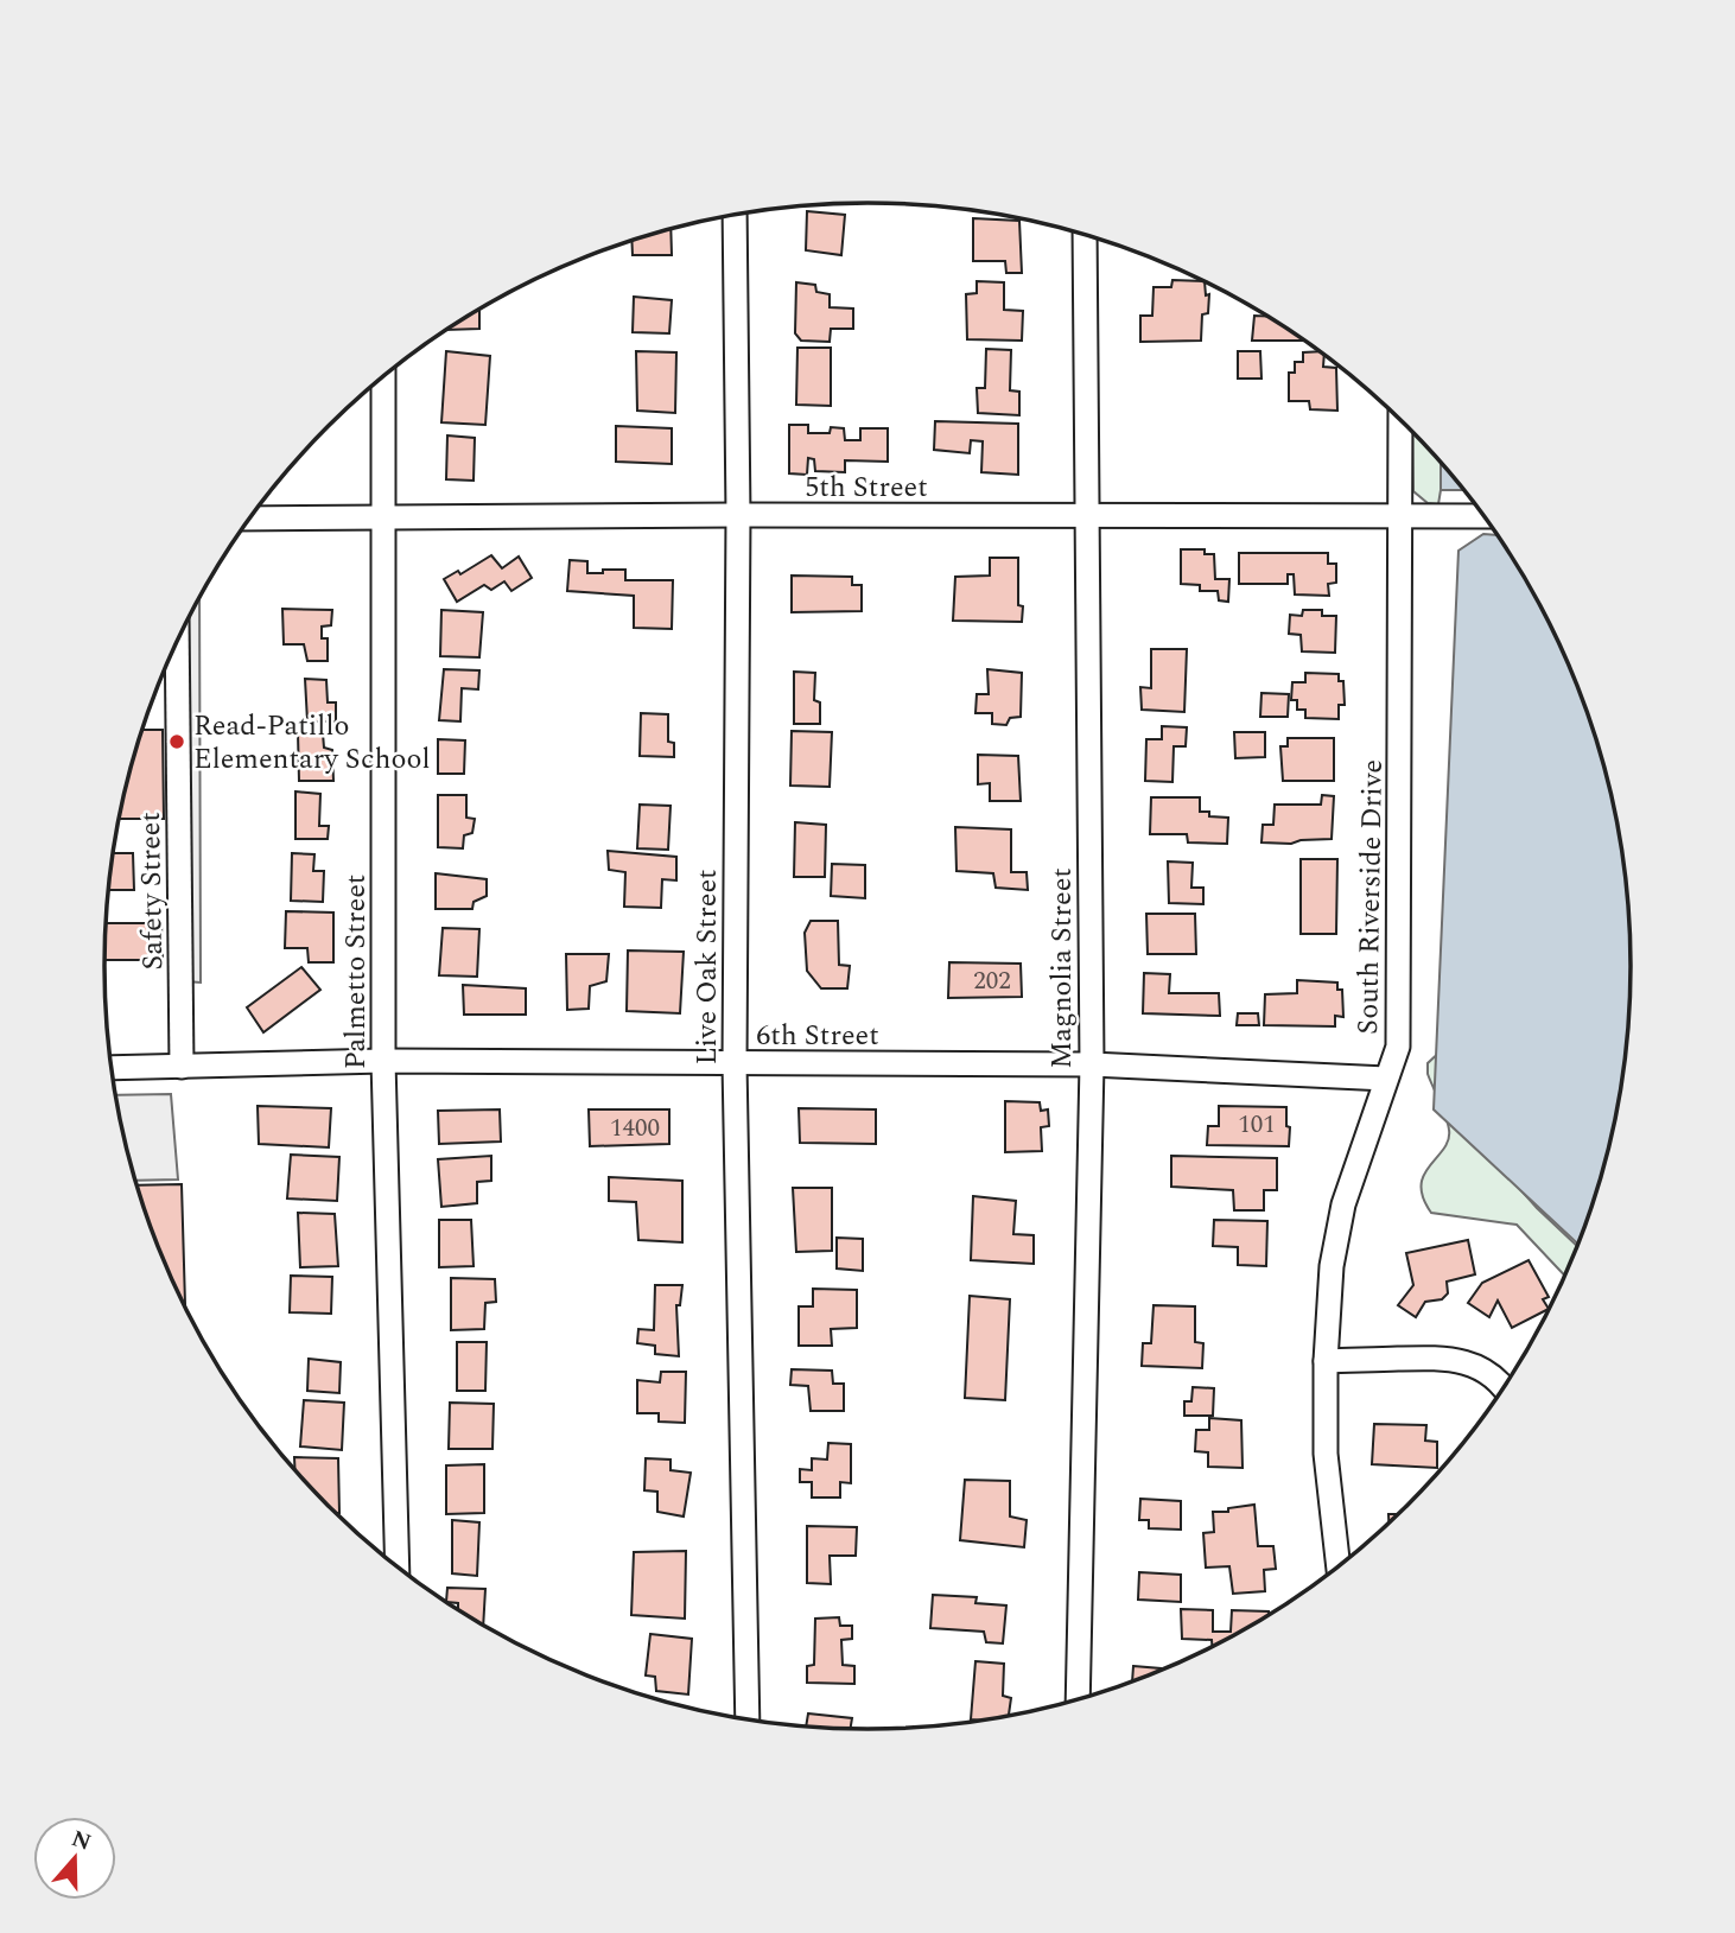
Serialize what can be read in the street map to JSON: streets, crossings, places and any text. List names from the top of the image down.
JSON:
{
  "streets": {
    "street": [
      "5th Street",
      "Safety Street",
      "South Riverside Drive",
      "Live Oak Street",
      "Magnolia Street",
      "Palmetto Street",
      "6th Street"
    ]
  },
  "crossings": [
    ["5th Street", "South Riverside Drive"],
    ["5th Street", "Live Oak Street"],
    ["5th Street", "Magnolia Street"],
    ["5th Street", "Palmetto Street"],
    ["Safety Street", "6th Street"],
    ["South Riverside Drive", "6th Street"],
    ["Live Oak Street", "6th Street"],
    ["Magnolia Street", "6th Street"],
    ["Palmetto Street", "6th Street"]
  ],
  "places": ["Read-Patillo Elementary School"],
  "house_numbers": ["202", "101", "1400"],
  "north": "top"
}
